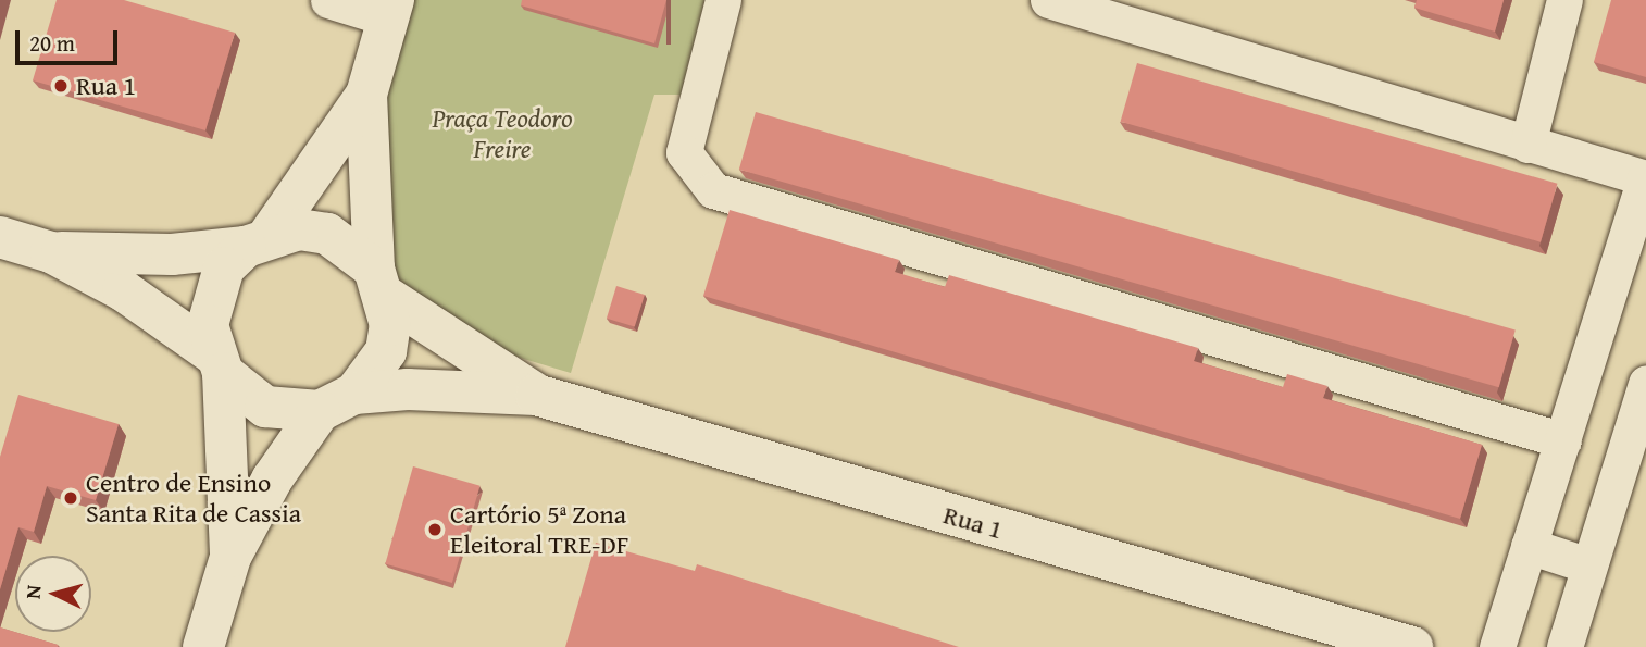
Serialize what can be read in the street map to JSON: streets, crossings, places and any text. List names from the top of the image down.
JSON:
{
  "streets": {
    "street": ["Rua 1"]
  },
  "parks": ["Praça Teodoro Freire"],
  "places": ["Rua 1", "Centro de Ensino Santa Rita de Cassia", "Cartório 5ª Zona Eleitoral TRE-DF"],
  "scale_bar": "20 m",
  "north": "left"
}
